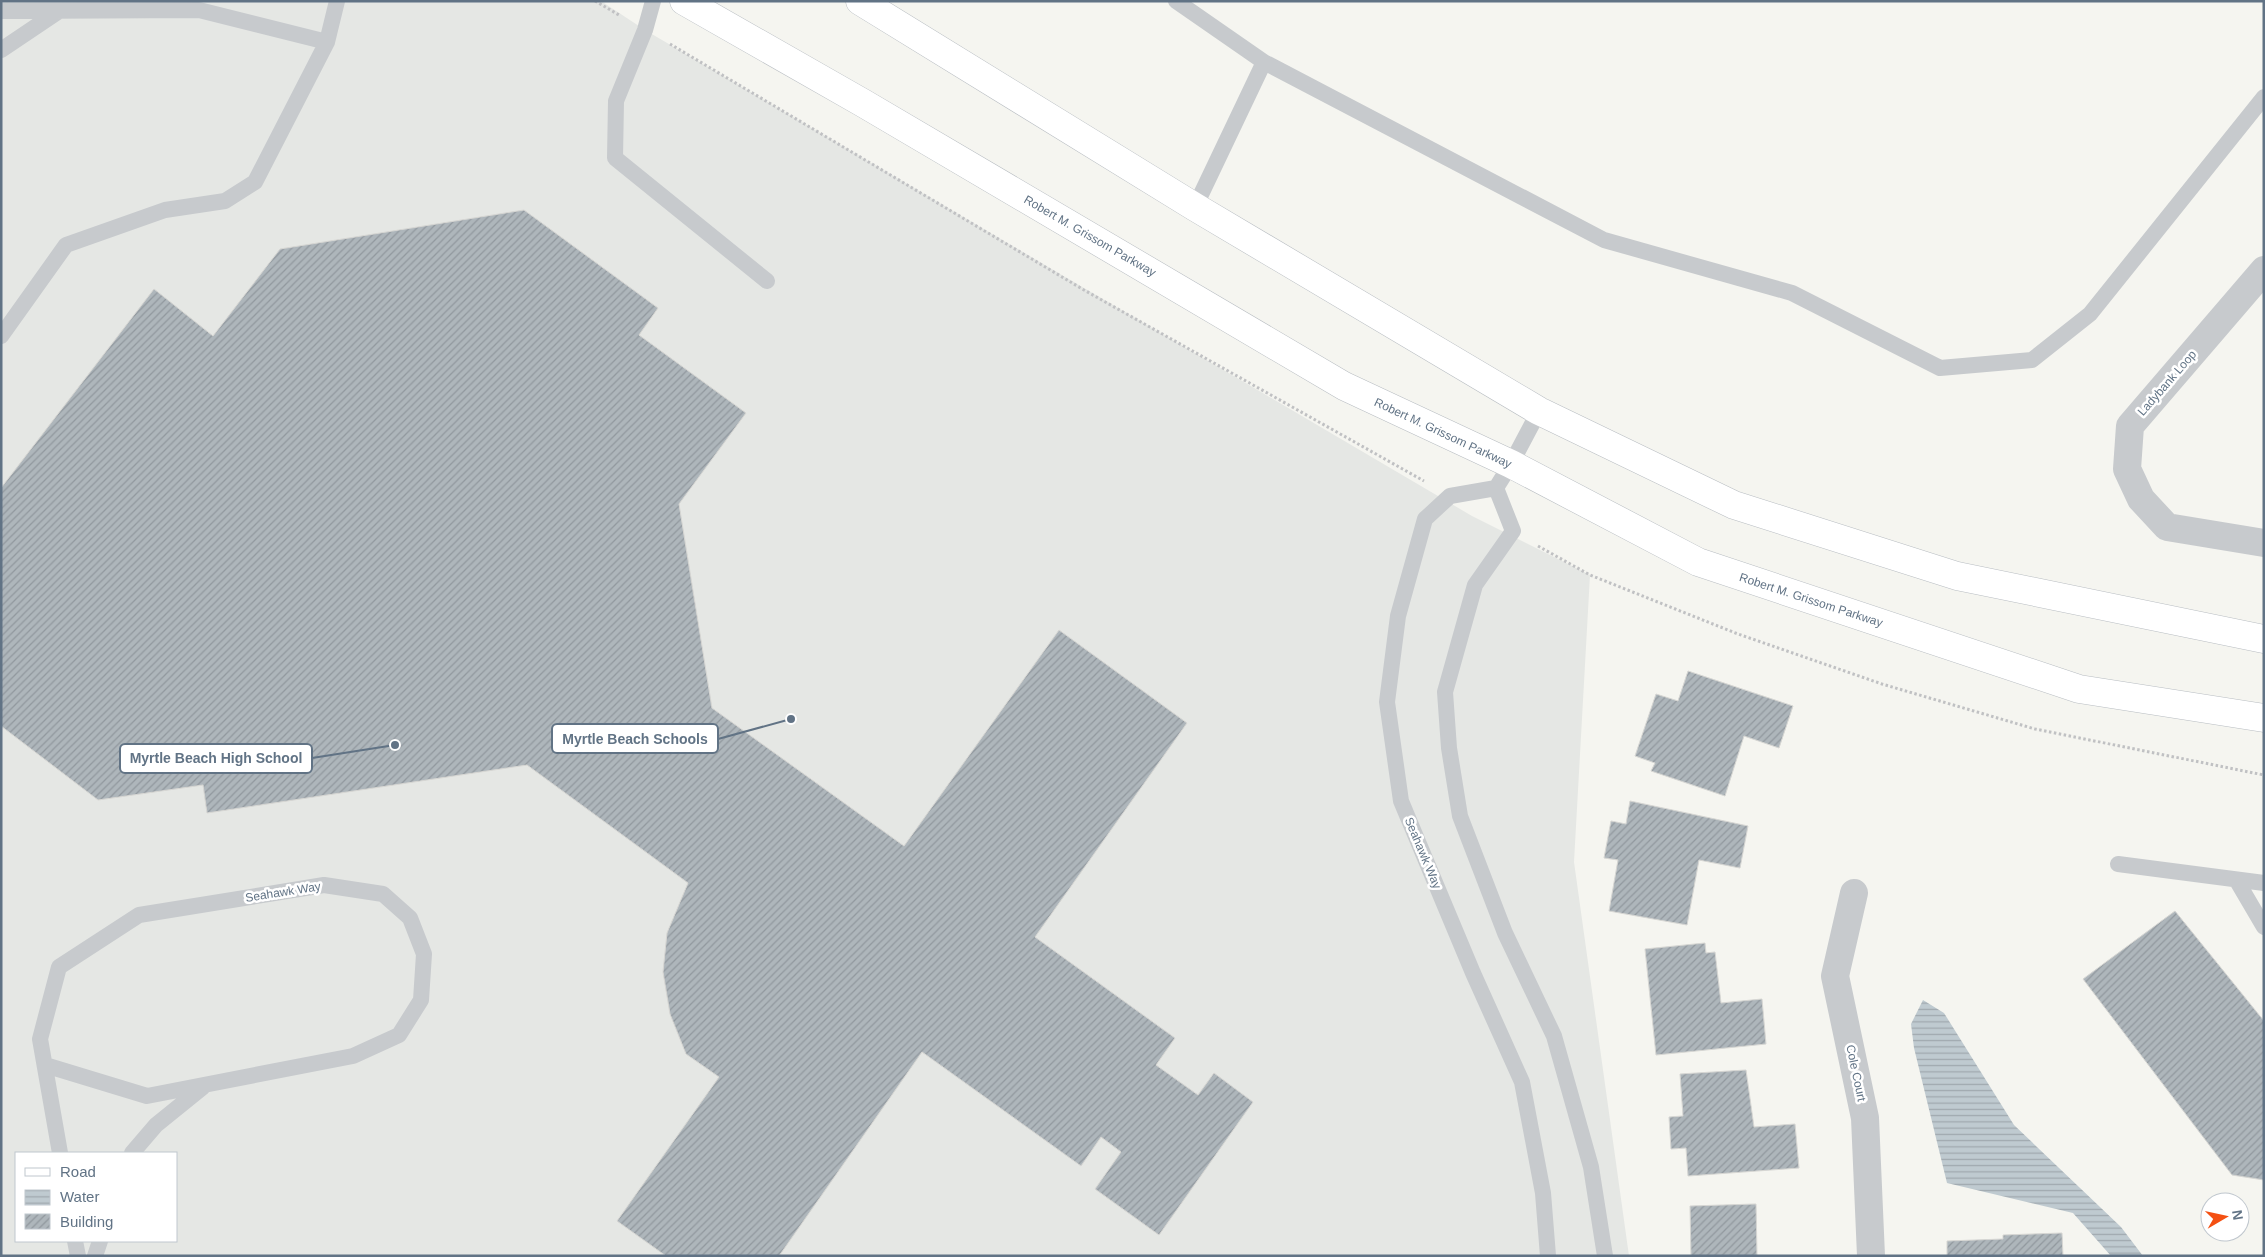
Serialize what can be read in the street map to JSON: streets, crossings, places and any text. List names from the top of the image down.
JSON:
{
  "streets": {
    "main road": ["Robert M. Grissom Parkway"],
    "street": ["Ladybank Loop", "Cole Court"],
    "lane": ["Seahawk Way"]
  },
  "places": ["Myrtle Beach Schools", "Myrtle Beach High School"],
  "legend": ["Road", "Water", "Building"],
  "north": "right"
}
